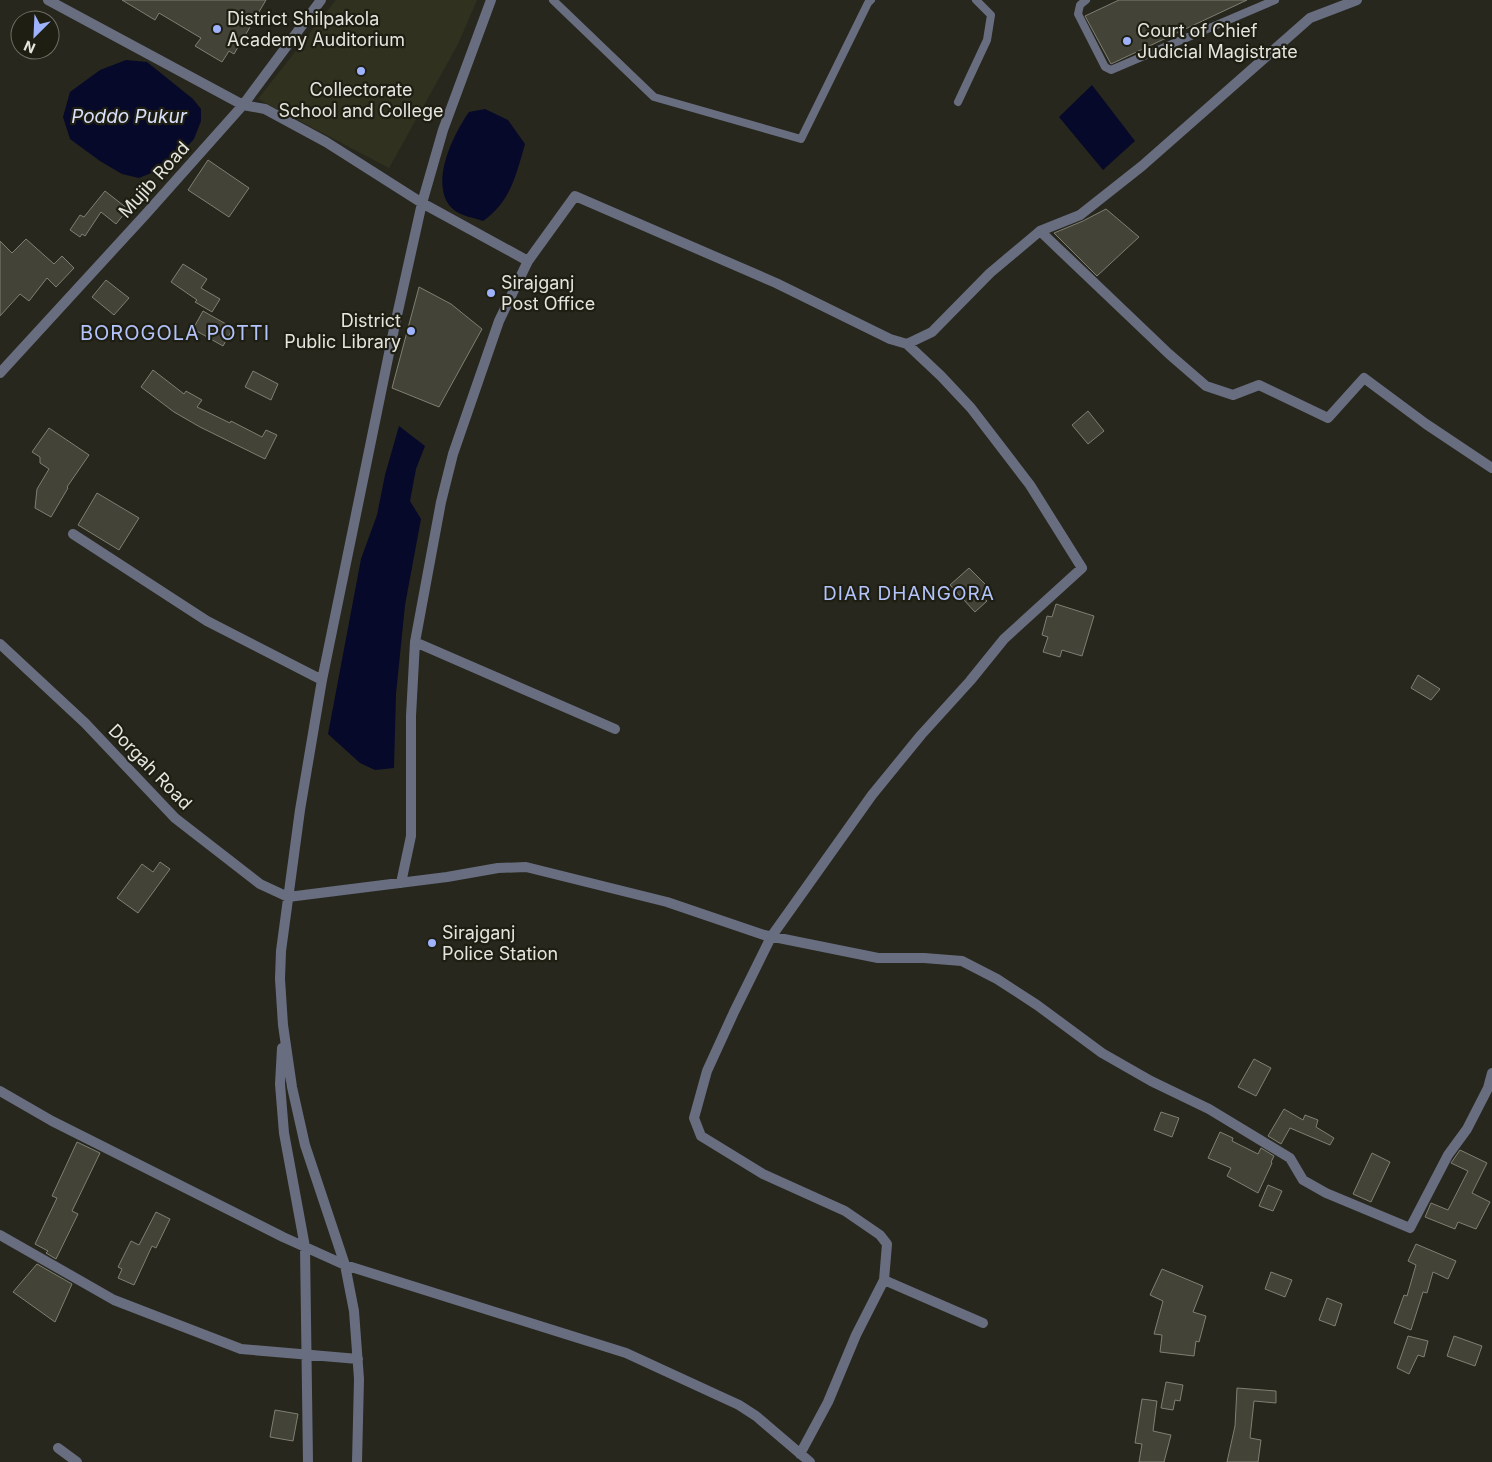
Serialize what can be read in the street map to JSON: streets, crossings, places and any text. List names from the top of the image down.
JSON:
{
  "streets": {
    "street": ["Mujib Road", "Dorgah Road"]
  },
  "districts": ["BOROGOLA POTTI", "DIAR DHANGORA"],
  "water": ["Poddo Pukur"],
  "places": [
    "District Shilpakola Academy Auditorium",
    "Court of Chief Judicial Magistrate",
    "Collectorate School and College",
    "Sirajganj Post Office",
    "District Public Library",
    "Sirajganj Police Station"
  ],
  "north": "bottom left"
}
